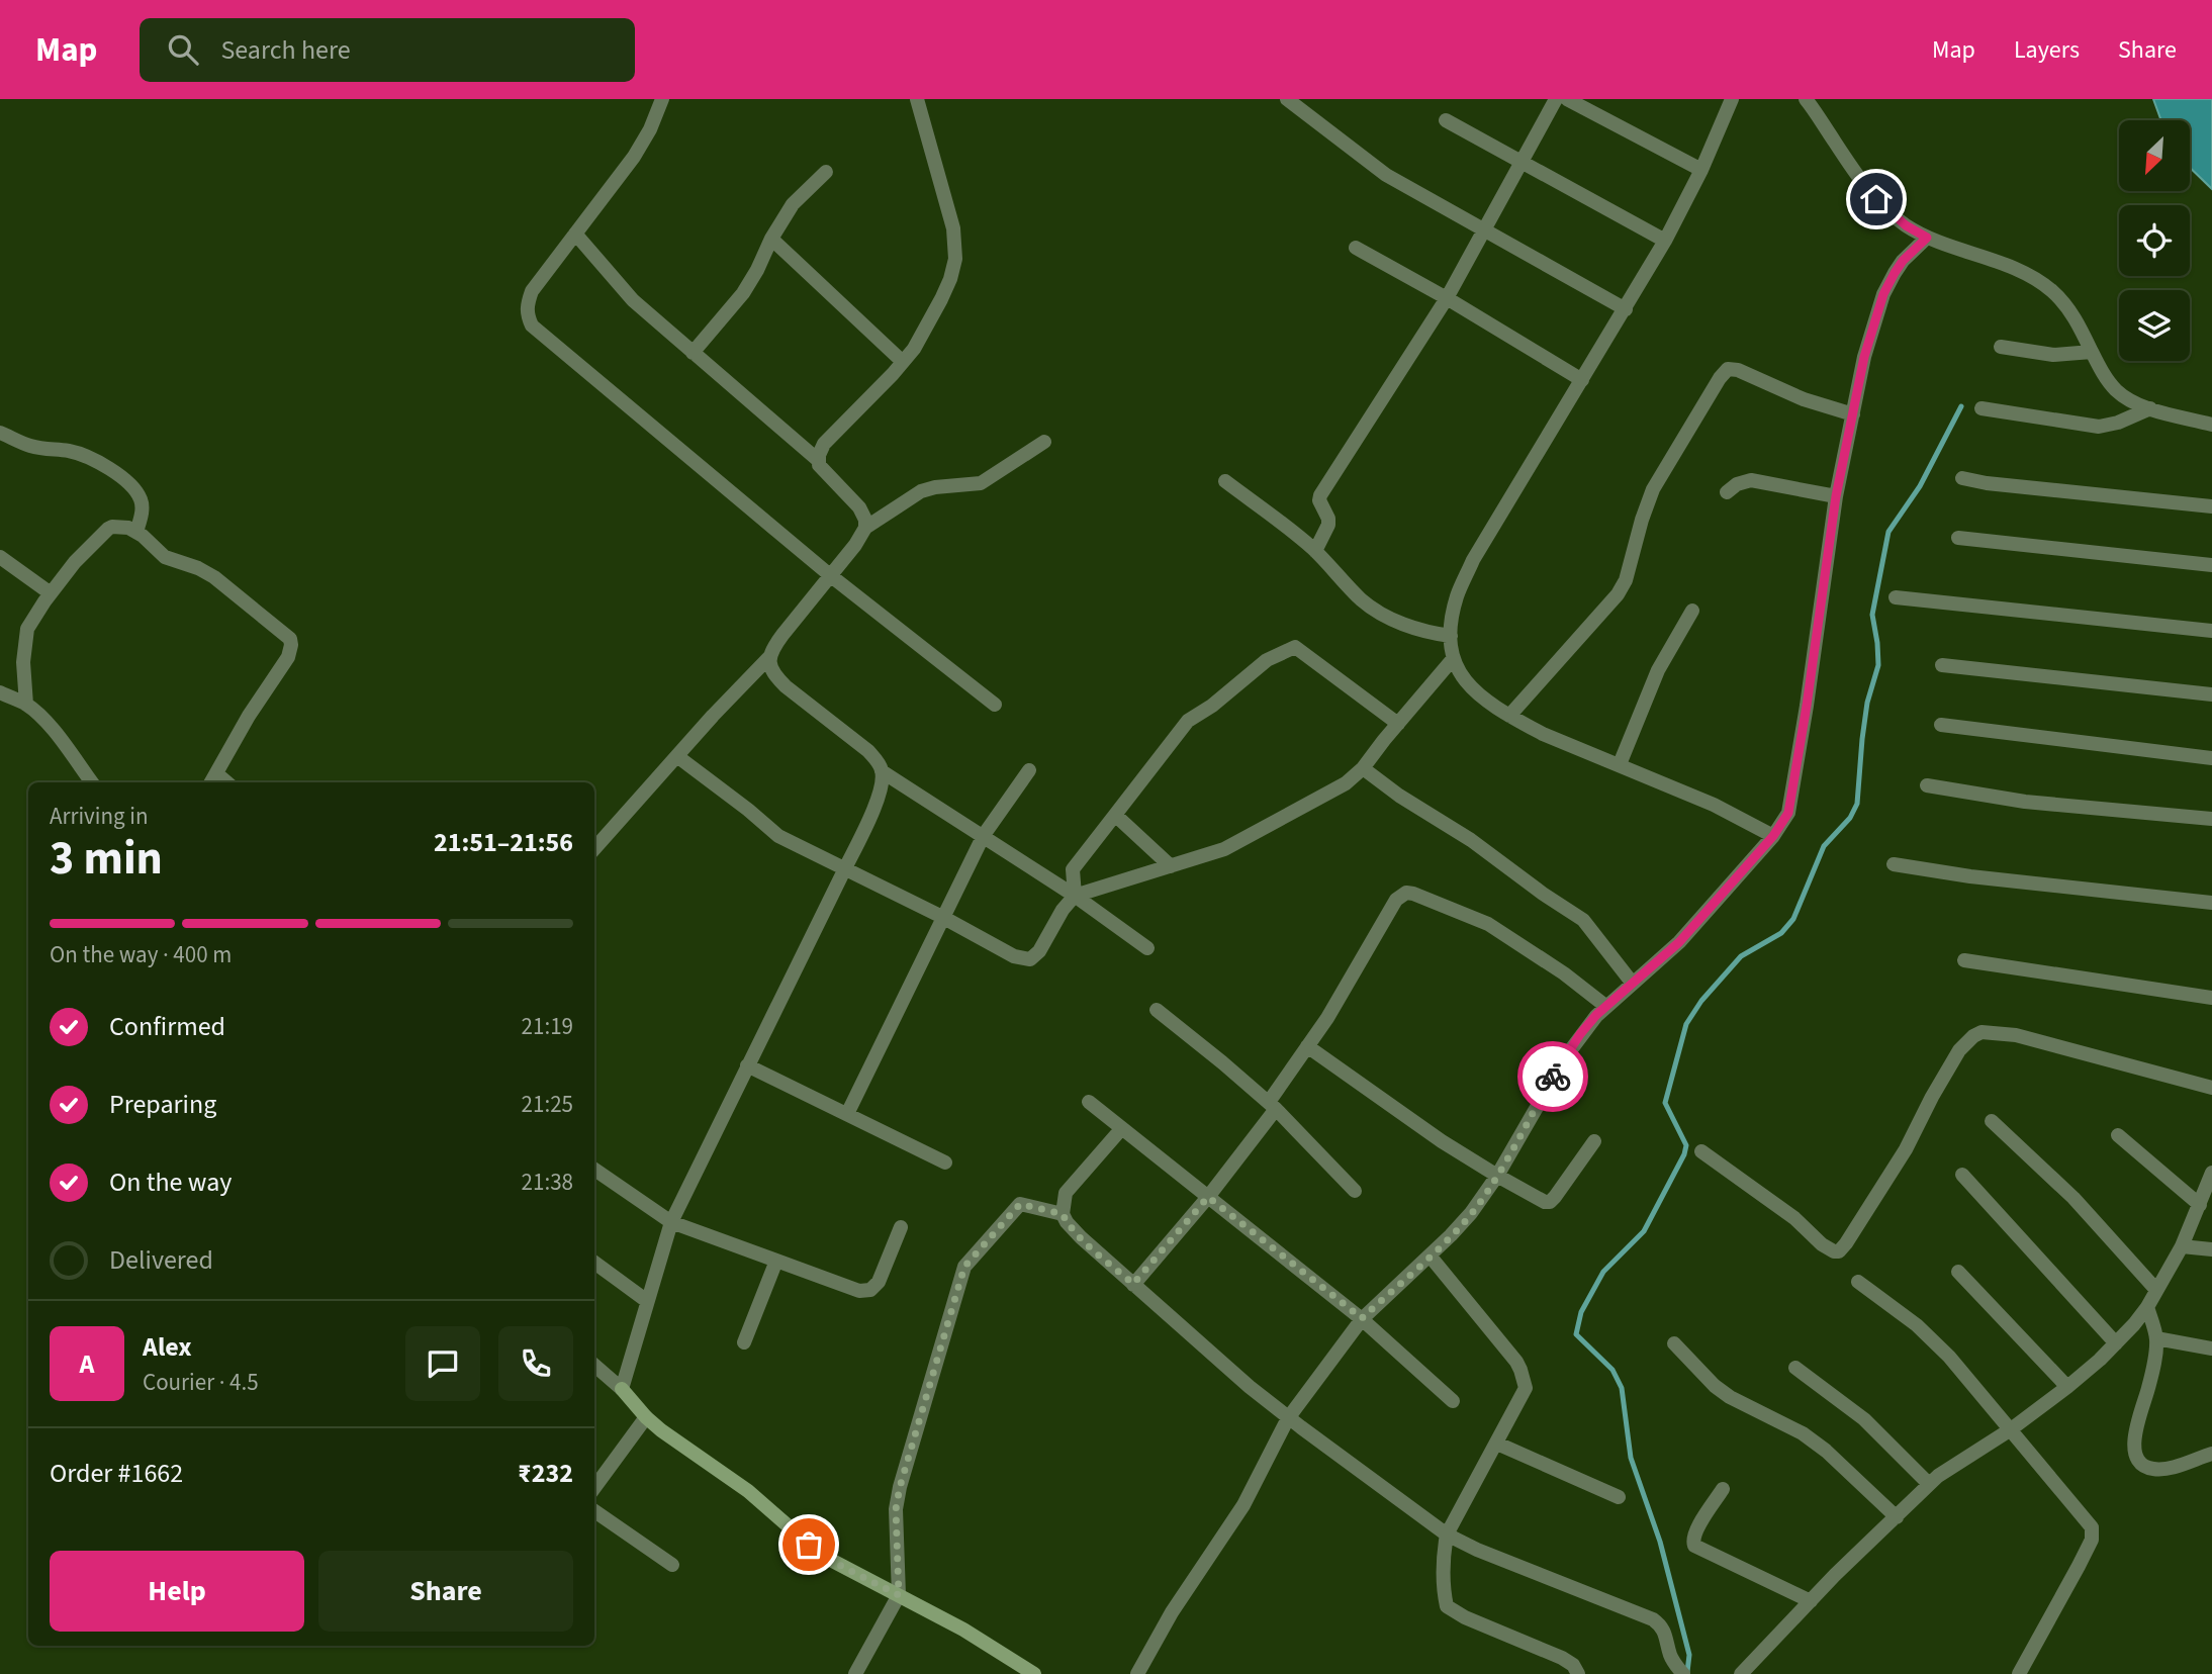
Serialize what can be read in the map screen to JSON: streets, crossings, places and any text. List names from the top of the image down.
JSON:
{
  "north": "bottom left",
  "page": {
    "header": "Map",
    "search": "Search here",
    "nav": ["Map", "Layers", "Share"],
    "heading": ["3 min", "Arriving in", "21:51–21:56"],
    "panel": [
      "Alex",
      "Courier · 4.5",
      "Order #1662",
      "₹232"
    ],
    "bar": "On the way · 400 m",
    "list": [
      ["Confirmed", "21:19"],
      ["Preparing", "21:25"],
      ["On the way", "21:38"],
      "Delivered"
    ],
    "round": "A",
    "buttons": ["Help", "Share"]
  }
}
